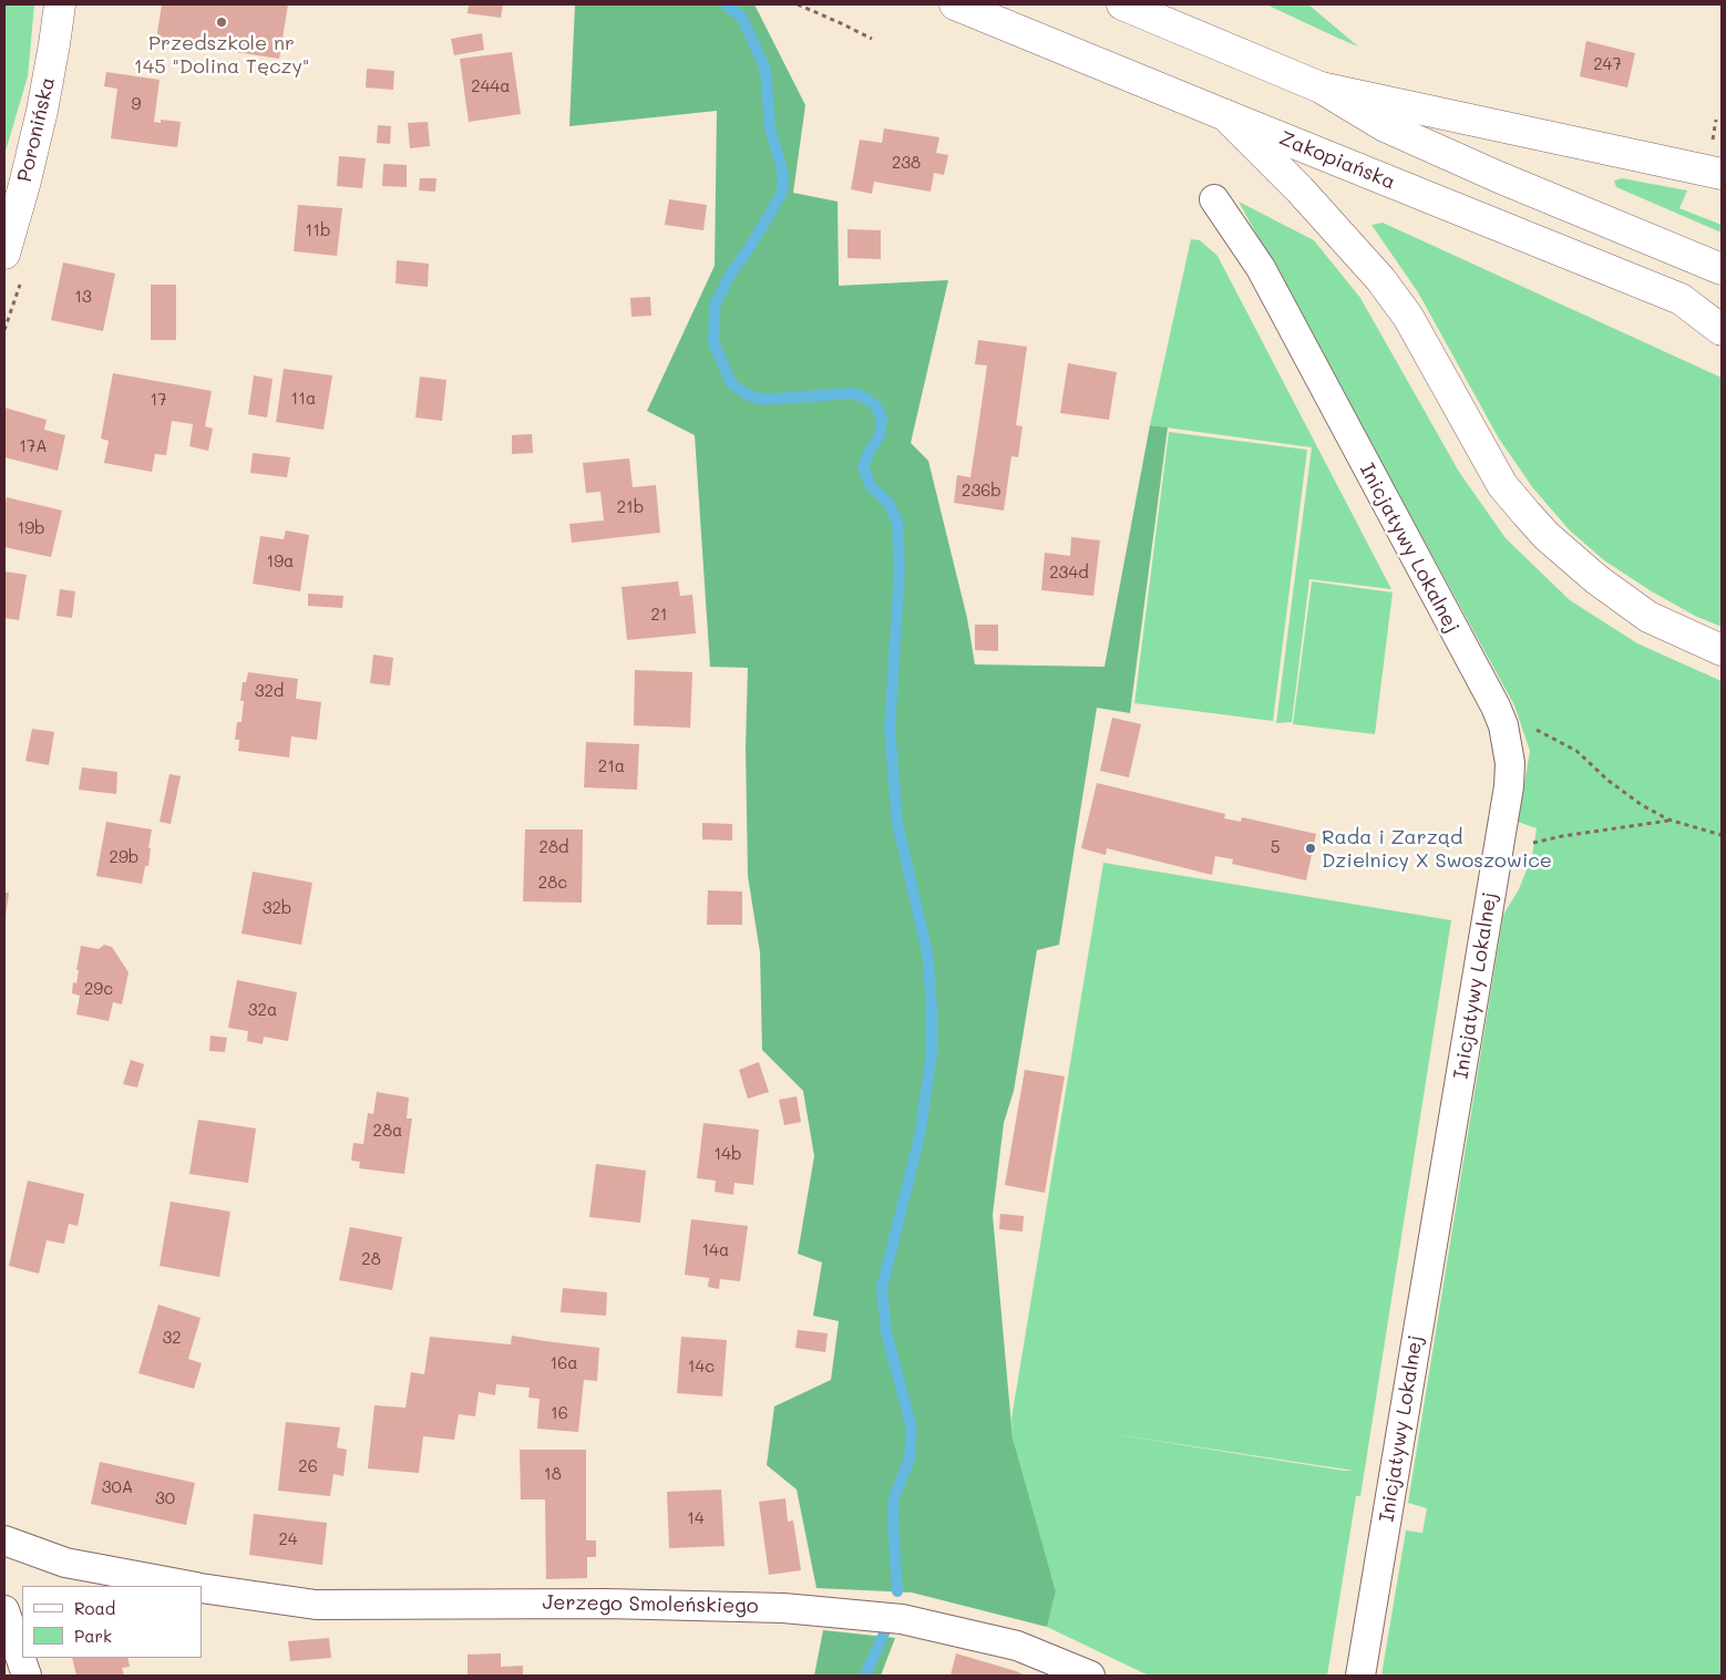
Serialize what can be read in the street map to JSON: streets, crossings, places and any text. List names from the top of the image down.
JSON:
{
  "streets": {
    "main road": ["Poronińska", "Zakopiańska"],
    "street": ["Inicjatywy Lokalnej", "Jerzego Smoleńskiego"]
  },
  "places": ["Przedszkole nr 145 \"Dolina Tęczy\"", "Rada i Zarząd Dzielnicy X Swoszowice"],
  "house_numbers": [
    "247",
    "244a",
    "9",
    "238",
    "11b",
    "13",
    "11a",
    "17",
    "17A",
    "236b",
    "21b",
    "19b",
    "19a",
    "234d",
    "21",
    "32d",
    "21a",
    "28d",
    "5",
    "29b",
    "28c",
    "32b",
    "29c",
    "32a",
    "28a",
    "14b",
    "14a",
    "28",
    "32",
    "16a",
    "14c",
    "16",
    "26",
    "18",
    "30A",
    "30",
    "14",
    "24"
  ],
  "legend": ["Road", "Park"]
}
